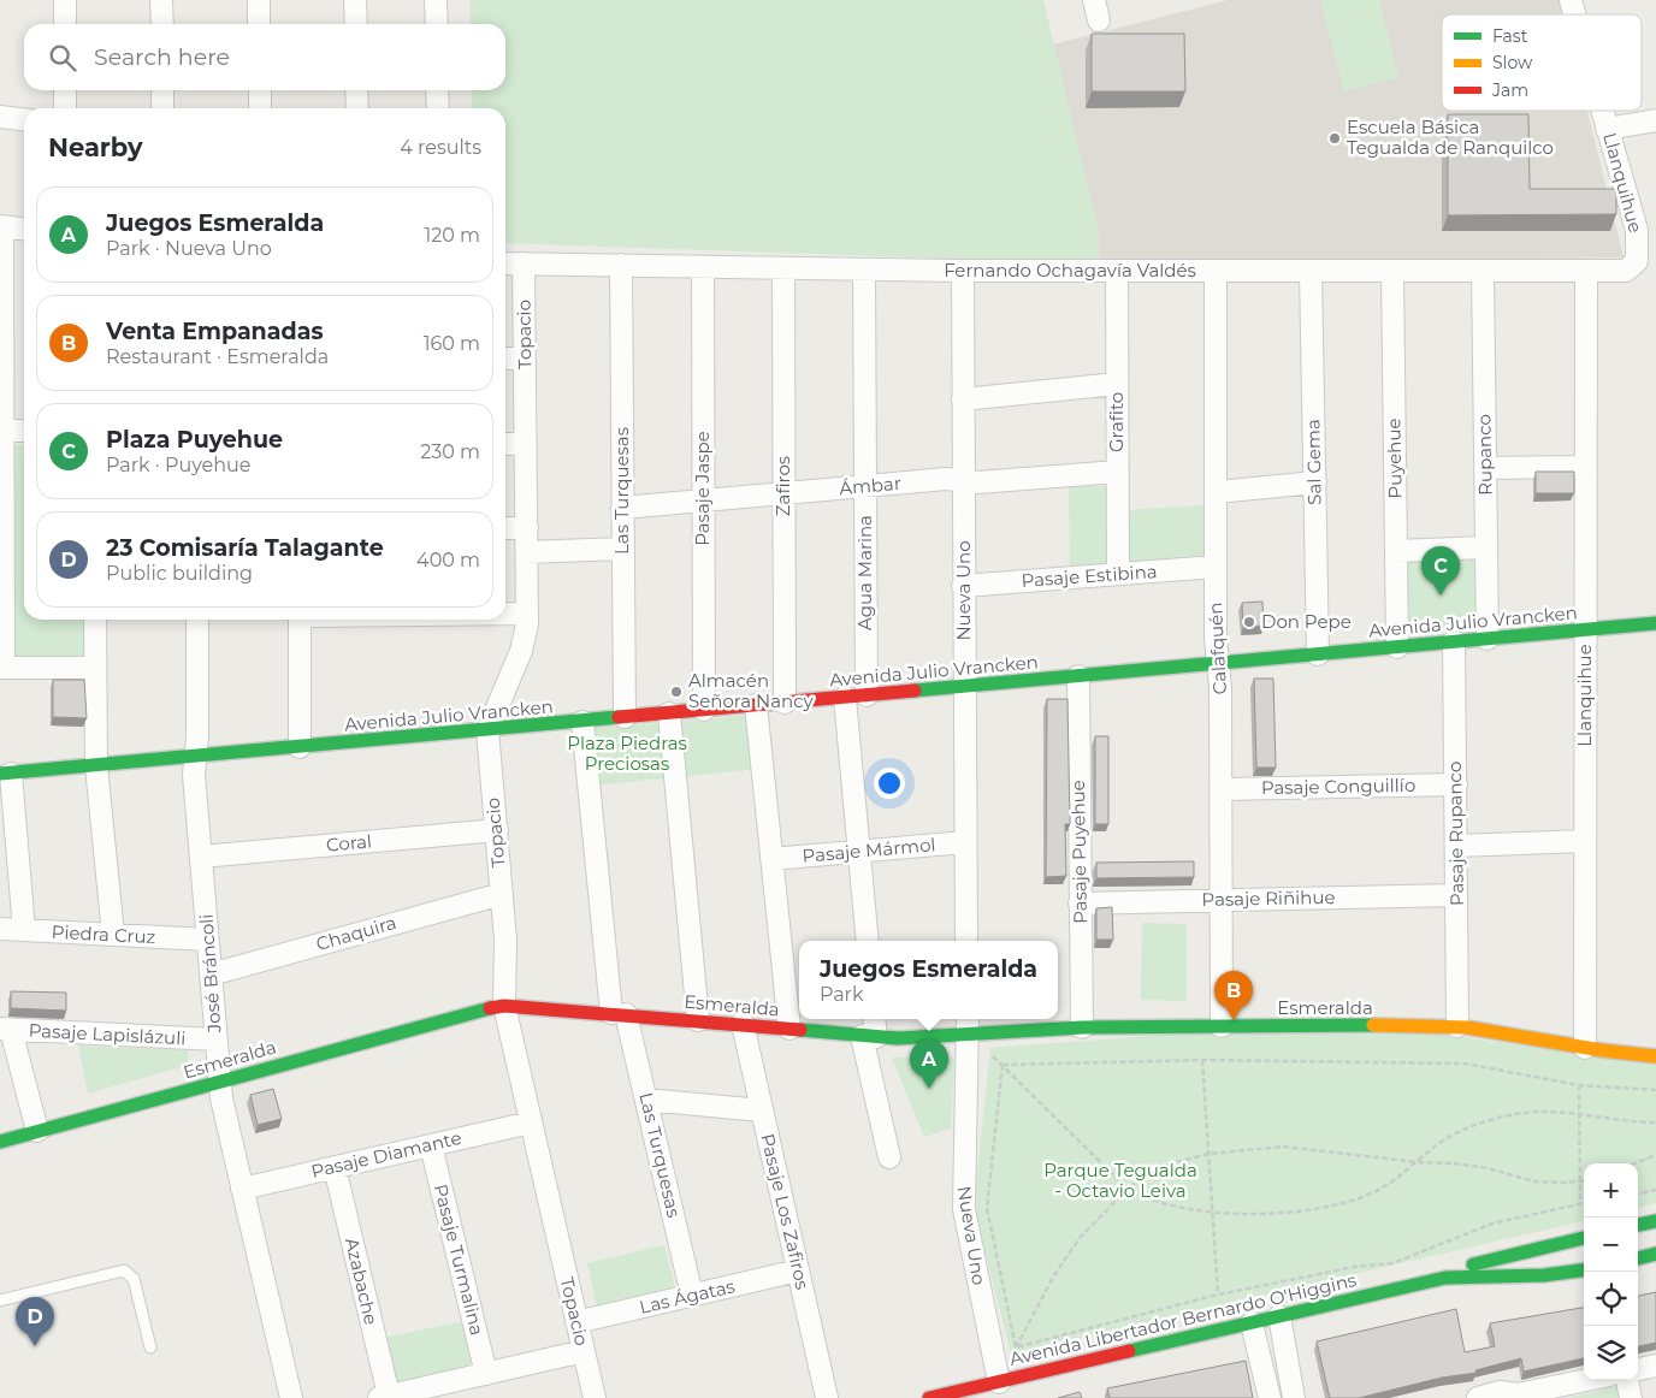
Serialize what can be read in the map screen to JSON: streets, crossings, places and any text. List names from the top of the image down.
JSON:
{
  "streets": {
    "street": [
      "Llanquihue",
      "Fernando Ochagavía Valdés",
      "Topacio",
      "Grafito",
      "Rupanco",
      "Puyehue",
      "Sal Gema",
      "Zafiros",
      "Ámbar",
      "Pasaje Jaspe",
      "Las Turquesas",
      "Agua Marina",
      "Pasaje Estibina",
      "Nueva Uno",
      "Avenida Julio Vrancken",
      "Calafquén",
      "Pasaje Conguillío",
      "Pasaje Rupanco",
      "Coral",
      "Pasaje Mármol",
      "Pasaje Puyehue",
      "Pasaje Riñihue",
      "Chaquira",
      "Piedra Cruz",
      "José Bráncoli",
      "Esmeralda",
      "Pasaje Lapislázuli",
      "Pasaje Diamante",
      "Pasaje Los Zafiros",
      "Pasaje Turmalina",
      "Azabache",
      "Las Ágatas",
      "Avenida Libertador Bernardo O'Higgins"
    ]
  },
  "crossings": [
    ["Llanquihue", "Fernando Ochagavía Valdés"],
    ["Llanquihue", "Avenida Julio Vrancken"],
    ["Llanquihue", "Esmeralda"],
    ["Fernando Ochagavía Valdés", "Topacio"],
    ["Fernando Ochagavía Valdés", "Grafito"],
    ["Fernando Ochagavía Valdés", "Rupanco"],
    ["Fernando Ochagavía Valdés", "Puyehue"],
    ["Fernando Ochagavía Valdés", "Sal Gema"],
    ["Fernando Ochagavía Valdés", "Zafiros"],
    ["Fernando Ochagavía Valdés", "Pasaje Jaspe"],
    ["Fernando Ochagavía Valdés", "Las Turquesas"],
    ["Fernando Ochagavía Valdés", "Agua Marina"],
    ["Fernando Ochagavía Valdés", "Nueva Uno"],
    ["Fernando Ochagavía Valdés", "Calafquén"],
    ["Topacio", "Avenida Julio Vrancken"],
    ["Topacio", "Coral"],
    ["Topacio", "Chaquira"],
    ["Topacio", "Esmeralda"],
    ["Topacio", "Pasaje Diamante"],
    ["Topacio", "Las Ágatas"],
    ["Grafito", "Ámbar"],
    ["Grafito", "Pasaje Estibina"],
    ["Rupanco", "Avenida Julio Vrancken"],
    ["Puyehue", "Avenida Julio Vrancken"],
    ["Sal Gema", "Avenida Julio Vrancken"],
    ["Zafiros", "Ámbar"],
    ["Zafiros", "Avenida Julio Vrancken"],
    ["Ámbar", "Pasaje Jaspe"],
    ["Ámbar", "Las Turquesas"],
    ["Ámbar", "Agua Marina"],
    ["Ámbar", "Nueva Uno"],
    ["Pasaje Jaspe", "Avenida Julio Vrancken"],
    ["Las Turquesas", "Avenida Julio Vrancken"],
    ["Las Turquesas", "Esmeralda"],
    ["Las Turquesas", "Las Ágatas"],
    ["Agua Marina", "Avenida Julio Vrancken"],
    ["Agua Marina", "Pasaje Mármol"],
    ["Pasaje Estibina", "Nueva Uno"],
    ["Pasaje Estibina", "Calafquén"],
    ["Nueva Uno", "Avenida Julio Vrancken"],
    ["Nueva Uno", "Pasaje Mármol"],
    ["Nueva Uno", "Esmeralda"],
    ["Nueva Uno", "Avenida Libertador Bernardo O'Higgins"],
    ["Avenida Julio Vrancken", "Calafquén"],
    ["Avenida Julio Vrancken", "Pasaje Rupanco"],
    ["Avenida Julio Vrancken", "Pasaje Puyehue"],
    ["Avenida Julio Vrancken", "José Bráncoli"],
    ["Calafquén", "Pasaje Conguillío"],
    ["Calafquén", "Pasaje Riñihue"],
    ["Calafquén", "Esmeralda"],
    ["Pasaje Conguillío", "Pasaje Rupanco"],
    ["Pasaje Rupanco", "Pasaje Riñihue"],
    ["Pasaje Rupanco", "Esmeralda"],
    ["Coral", "José Bráncoli"],
    ["Pasaje Puyehue", "Pasaje Riñihue"],
    ["Pasaje Puyehue", "Esmeralda"],
    ["Chaquira", "José Bráncoli"],
    ["Piedra Cruz", "José Bráncoli"],
    ["José Bráncoli", "Esmeralda"],
    ["José Bráncoli", "Pasaje Lapislázuli"],
    ["José Bráncoli", "Pasaje Diamante"],
    ["Esmeralda", "Pasaje Los Zafiros"],
    ["Pasaje Diamante", "Pasaje Turmalina"],
    ["Pasaje Diamante", "Azabache"],
    ["Pasaje Los Zafiros", "Las Ágatas"]
  ],
  "parks": ["Plaza Piedras Preciosas", "Parque Tegualda - Octavio Leiva"],
  "places": ["Escuela Básica Tegualda de Ranquilco", "Don Pepe", "Almacén Señora Nancy"],
  "legend": ["Fast", "Slow", "Jam"],
  "page": {
    "search": "Search here",
    "heading": ["Nearby", "4 results"],
    "list": [
      {
        "mark": "A",
        "name": "Juegos Esmeralda",
        "note": "Park · Nueva Uno",
        "value": "120 m"
      },
      {
        "mark": "B",
        "name": "Venta Empanadas",
        "note": "Restaurant · Esmeralda",
        "value": "160 m"
      },
      {
        "mark": "C",
        "name": "Plaza Puyehue",
        "note": "Park · Puyehue",
        "value": "230 m"
      },
      {
        "mark": "D",
        "name": "23 Comisaría Talagante",
        "note": "Public building",
        "value": "400 m"
      }
    ],
    "pins": [
      "C",
      "B",
      "A",
      "D"
    ],
    "popup": ["Juegos Esmeralda", "Park"],
    "map_buttons": ["+", "−"]
  }
}
